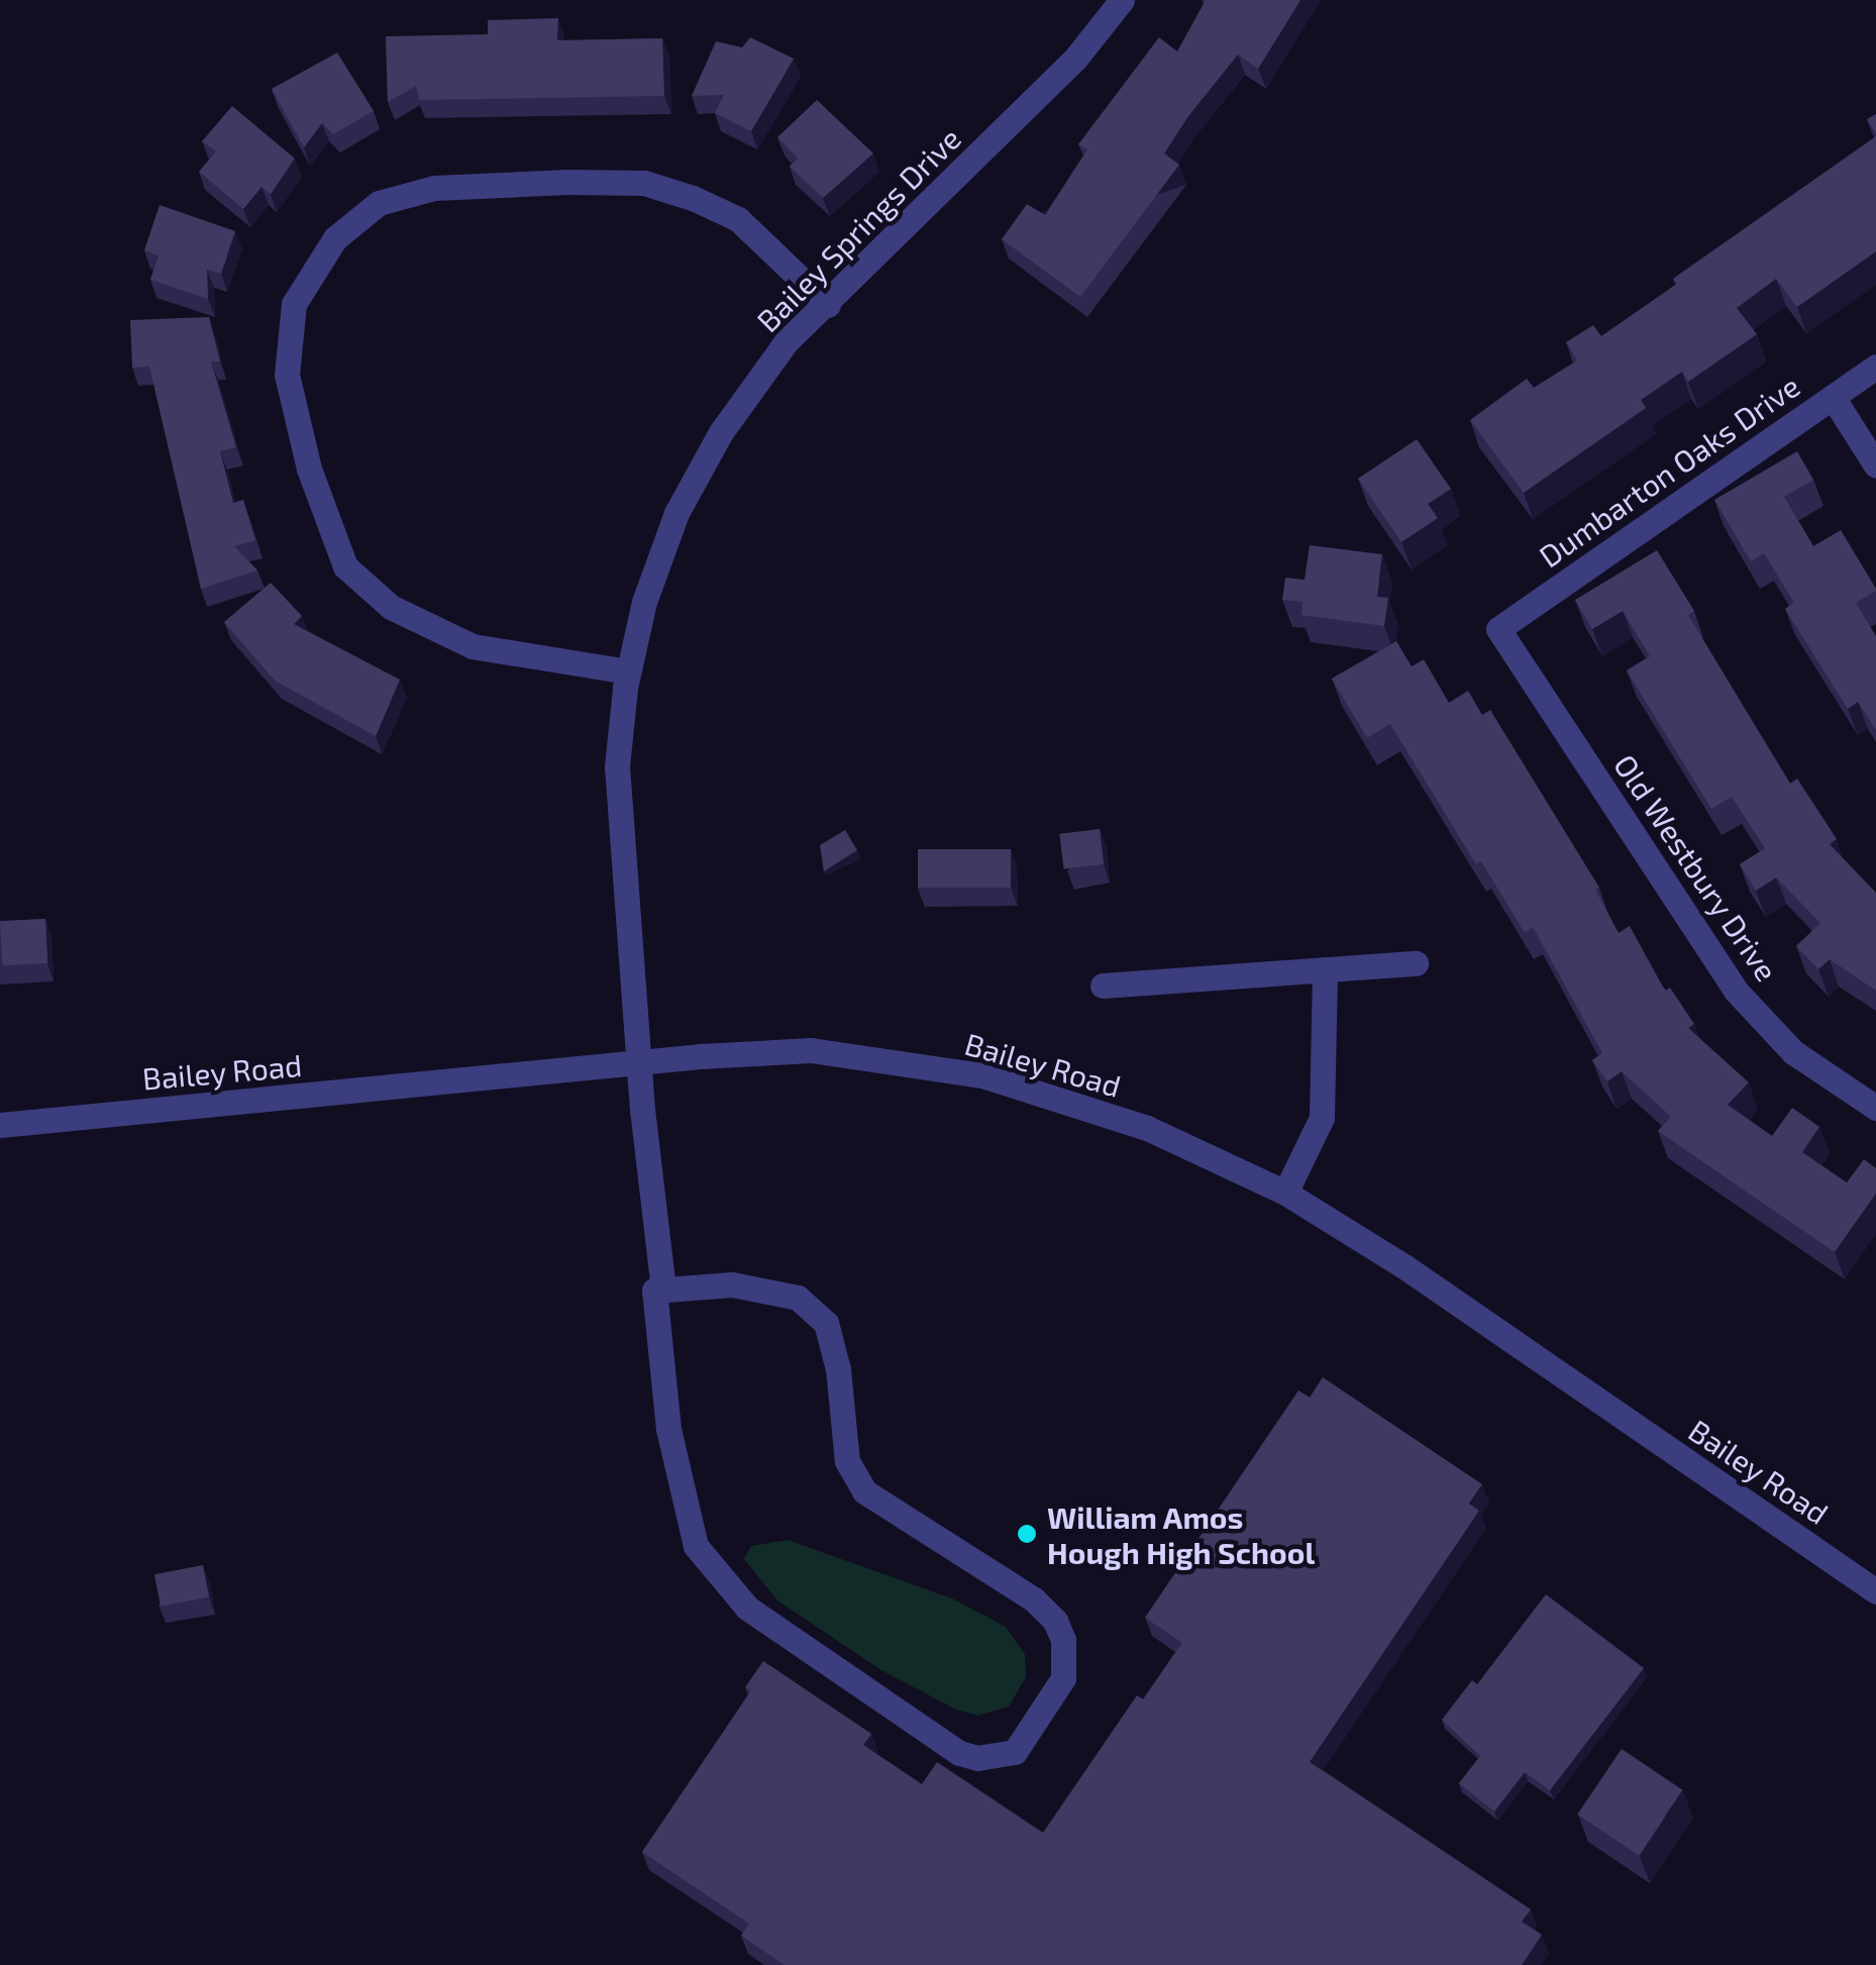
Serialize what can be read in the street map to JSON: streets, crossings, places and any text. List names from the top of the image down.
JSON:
{
  "streets": {
    "street": [
      "Bailey Springs Drive",
      "Dumbarton Oaks Drive",
      "Old Westbury Drive",
      "Bailey Road"
    ]
  },
  "crossings": [
    ["Bailey Springs Drive", "Bailey Road"],
    ["Dumbarton Oaks Drive", "Old Westbury Drive"]
  ],
  "places": ["William Amos Hough High School"]
}
